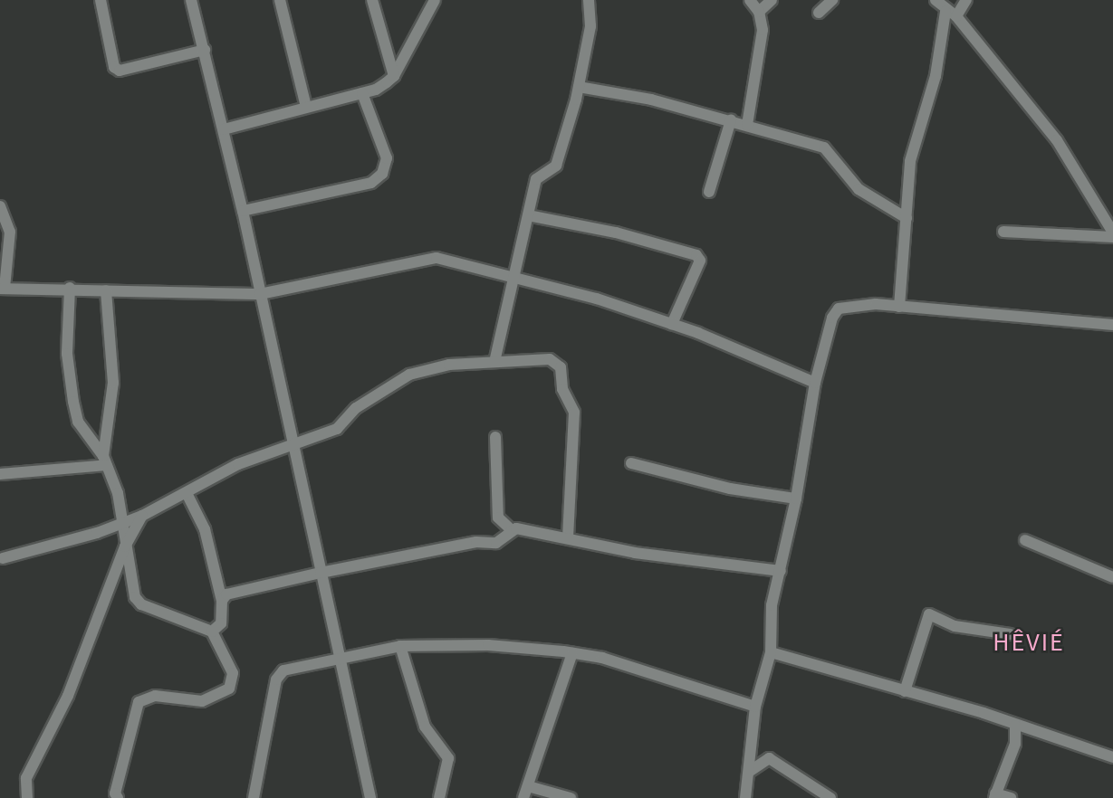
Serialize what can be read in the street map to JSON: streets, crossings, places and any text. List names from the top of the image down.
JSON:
{
  "districts": ["HÊVIÉ"]
}
